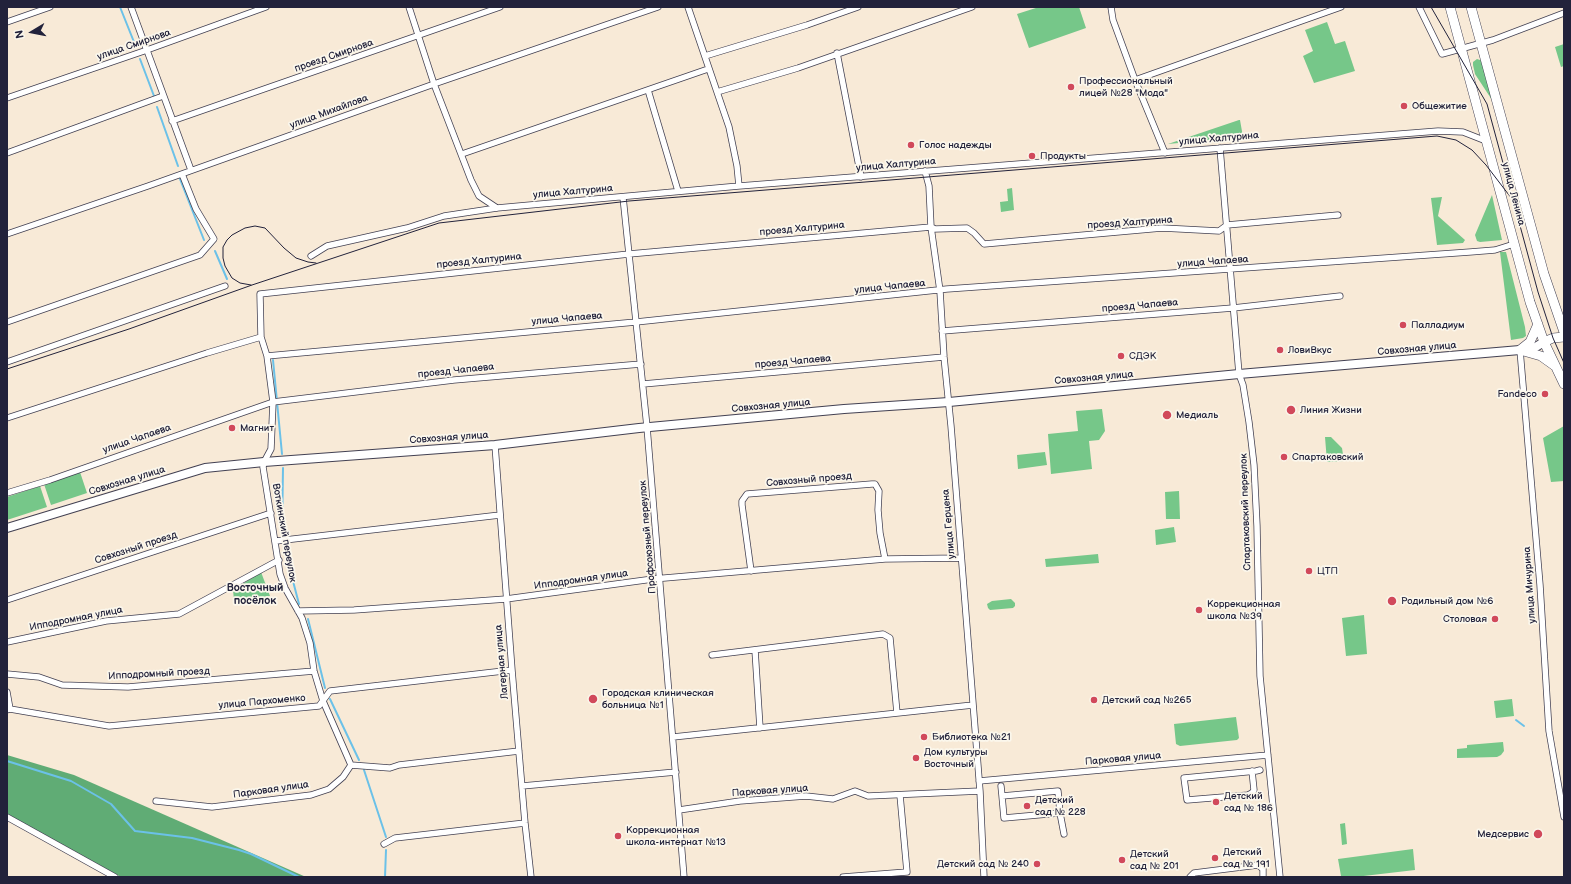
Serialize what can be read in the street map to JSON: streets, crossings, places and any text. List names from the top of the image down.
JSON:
{
  "streets": {
    "main road": ["улица Ленина"],
    "street": [
      "улица Смирнова",
      "проезд Смирнова",
      "улица Михайлова",
      "улица Халтурина",
      "проезд Халтурина",
      "улица Чапаева",
      "проезд Чапаева",
      "Совхозная улица",
      "Совхозный проезд",
      "Спартаковский переулок",
      "улица Герцена",
      "Воткинский переулок",
      "Профсоюзный переулок",
      "Ипподромная улица",
      "улица Мичурина",
      "Лагерная улица",
      "Ипподромный проезд",
      "улица Пархоменко",
      "Парковая улица"
    ]
  },
  "crossings": [
    ["улица Халтурина", "улица Ленина"],
    ["улица Халтурина", "Спартаковский переулок"],
    ["улица Халтурина", "улица Герцена"],
    ["улица Халтурина", "Профсоюзный переулок"],
    ["улица Ленина", "улица Чапаева"],
    ["улица Ленина", "Совхозная улица"],
    ["проезд Халтурина", "Спартаковский переулок"],
    ["проезд Халтурина", "улица Герцена"],
    ["проезд Халтурина", "Воткинский переулок"],
    ["проезд Халтурина", "Профсоюзный переулок"],
    ["улица Чапаева", "проезд Чапаева"],
    ["улица Чапаева", "Спартаковский переулок"],
    ["улица Чапаева", "улица Герцена"],
    ["улица Чапаева", "Воткинский переулок"],
    ["улица Чапаева", "Профсоюзный переулок"],
    ["проезд Чапаева", "Спартаковский переулок"],
    ["проезд Чапаева", "улица Герцена"],
    ["проезд Чапаева", "Воткинский переулок"],
    ["проезд Чапаева", "Профсоюзный переулок"],
    ["Совхозная улица", "Спартаковский переулок"],
    ["Совхозная улица", "улица Герцена"],
    ["Совхозная улица", "Воткинский переулок"],
    ["Совхозная улица", "Профсоюзный переулок"],
    ["Совхозная улица", "улица Мичурина"],
    ["Совхозная улица", "Лагерная улица"],
    ["Совхозный проезд", "Воткинский переулок"],
    ["Совхозный проезд", "Ипподромная улица"],
    ["Спартаковский переулок", "Парковая улица"],
    ["улица Герцена", "Ипподромная улица"],
    ["улица Герцена", "Парковая улица"],
    ["Воткинский переулок", "Ипподромная улица"],
    ["Воткинский переулок", "Ипподромный проезд"],
    ["Воткинский переулок", "улица Пархоменко"],
    ["Воткинский переулок", "Парковая улица"],
    ["Профсоюзный переулок", "Ипподромная улица"],
    ["Профсоюзный переулок", "Парковая улица"],
    ["Ипподромная улица", "Лагерная улица"],
    ["Лагерная улица", "улица Пархоменко"]
  ],
  "districts": ["Восточный посёлок"],
  "places": [
    "Профессиональный лицей №28 \"Мода\"",
    "Общежитие",
    "Голос надежды",
    "Продукты",
    "Палладиум",
    "ЛовиВкус",
    "СДЭК",
    "Fandeco",
    "Линия Жизни",
    "Медиаль",
    "Магнит",
    "Спартаковский",
    "ЦТП",
    "Родильный дом №6",
    "Коррекционная школа №39",
    "Столовая",
    "Городская клиническая больница №1",
    "Детский сад №265",
    "Библиотека №21",
    "Дом культуры Восточный",
    "Детский сад № 186",
    "Детский сад № 228",
    "Медсервис",
    "Коррекционная школа-интернат №13",
    "Детский сад № 191",
    "Детский сад № 201",
    "Детский сад № 240"
  ],
  "north": "left"
}
